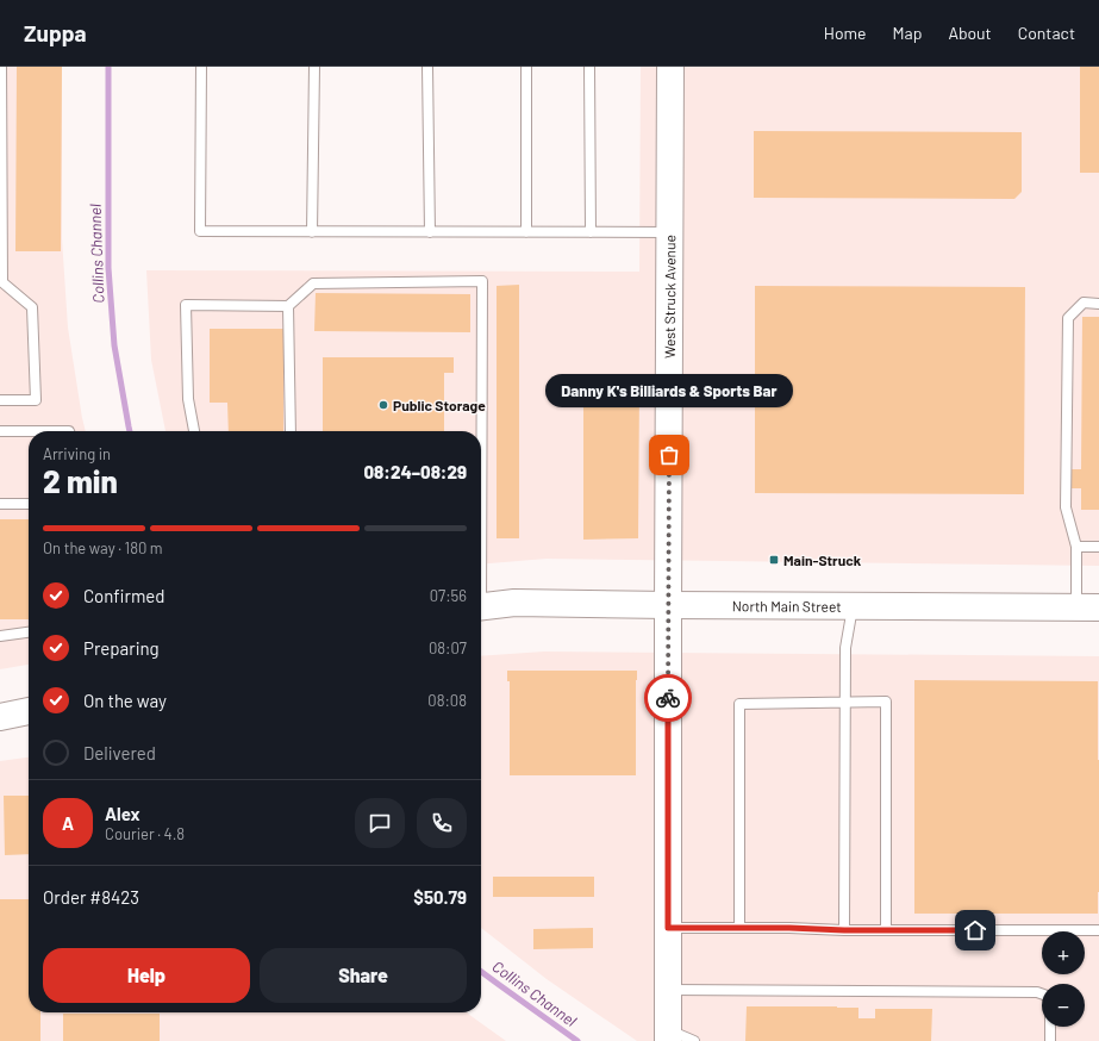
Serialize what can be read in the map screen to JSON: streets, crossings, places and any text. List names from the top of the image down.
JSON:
{
  "streets": {
    "street": ["West Struck Avenue", "North Main Street"]
  },
  "crossings": [
    ["West Struck Avenue", "North Main Street"]
  ],
  "water": ["Collins Channel"],
  "places": {
    "other": ["Public Storage", "Danny K's Billiards & Sports Bar"],
    "transit": ["Main-Struck"]
  },
  "page": {
    "header": "Zuppa",
    "nav": [
      "Home",
      "Map",
      "About",
      "Contact"
    ],
    "bubble": "Danny K's Billiards & Sports Bar",
    "heading": ["2 min", "Arriving in", "08:24–08:29"],
    "panel": [
      "Alex",
      "Courier · 4.8",
      "Order #8423",
      "$50.79"
    ],
    "bar": "On the way · 180 m",
    "list": [
      ["Confirmed", "07:56"],
      ["Preparing", "08:07"],
      ["On the way", "08:08"],
      "Delivered"
    ],
    "round": "A",
    "map_buttons": ["+", "−"],
    "buttons": ["Help", "Share"]
  }
}
